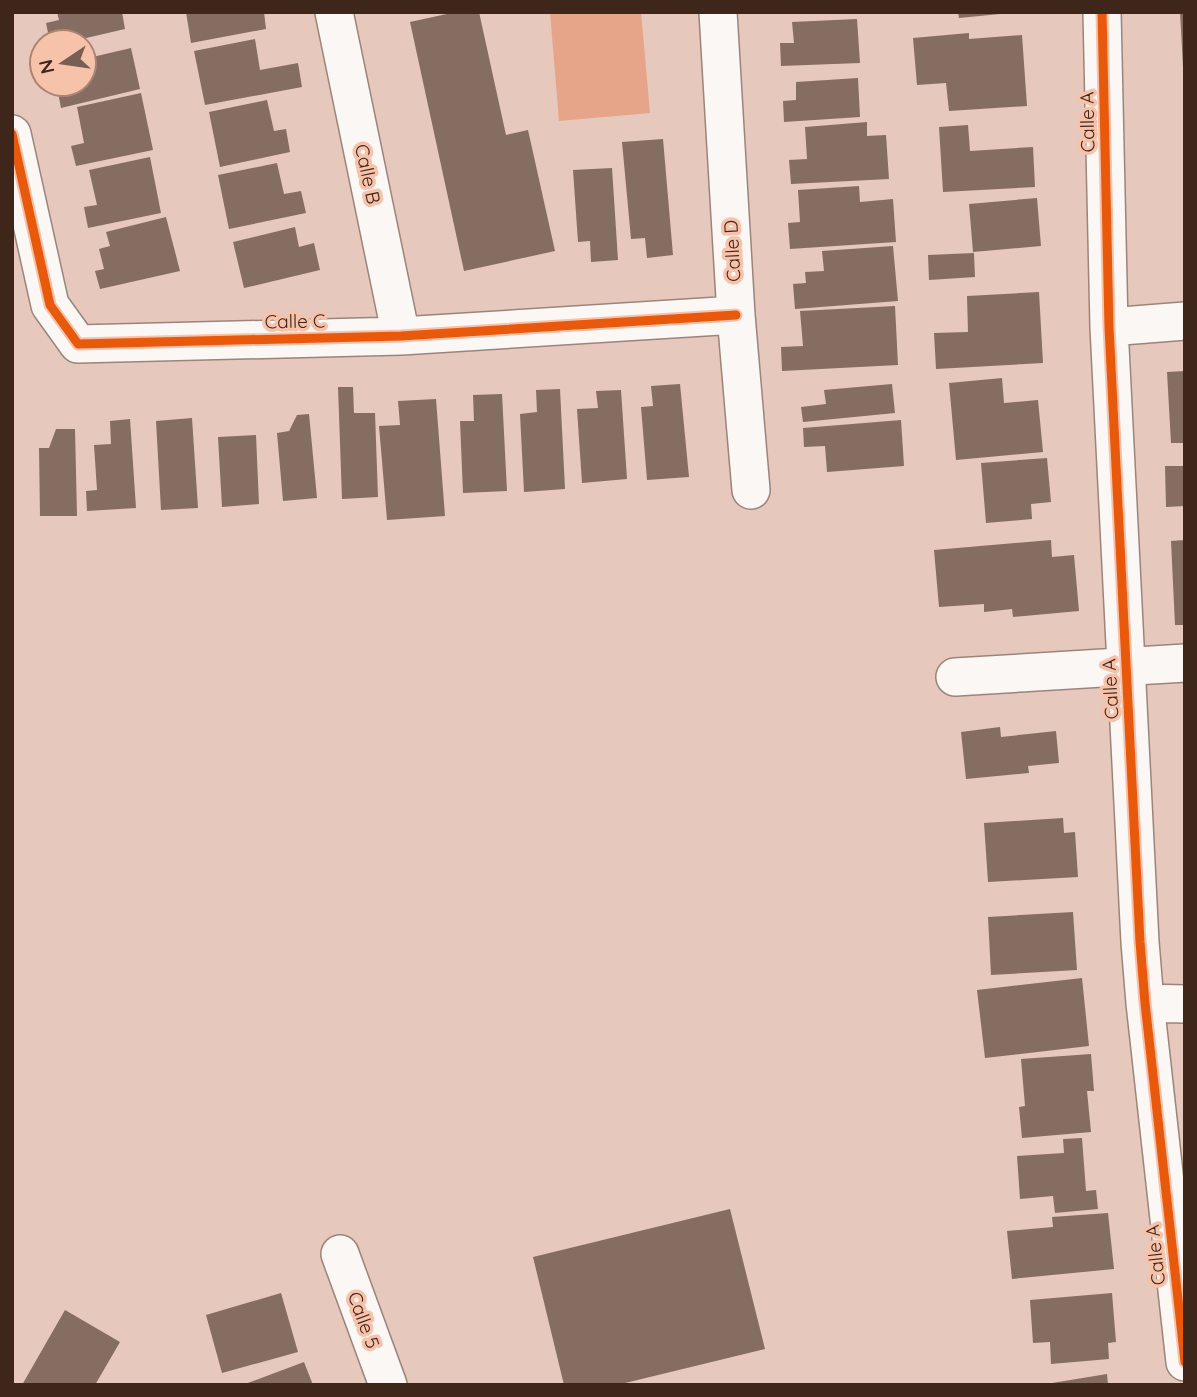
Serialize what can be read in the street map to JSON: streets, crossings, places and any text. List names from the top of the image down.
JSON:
{
  "streets": {
    "street": [
      "Calle A",
      "Calle B",
      "Calle D",
      "Calle C",
      "Calle 5"
    ]
  },
  "crossings": [
    ["Calle B", "Calle C"],
    ["Calle D", "Calle C"]
  ],
  "north": "left"
}
